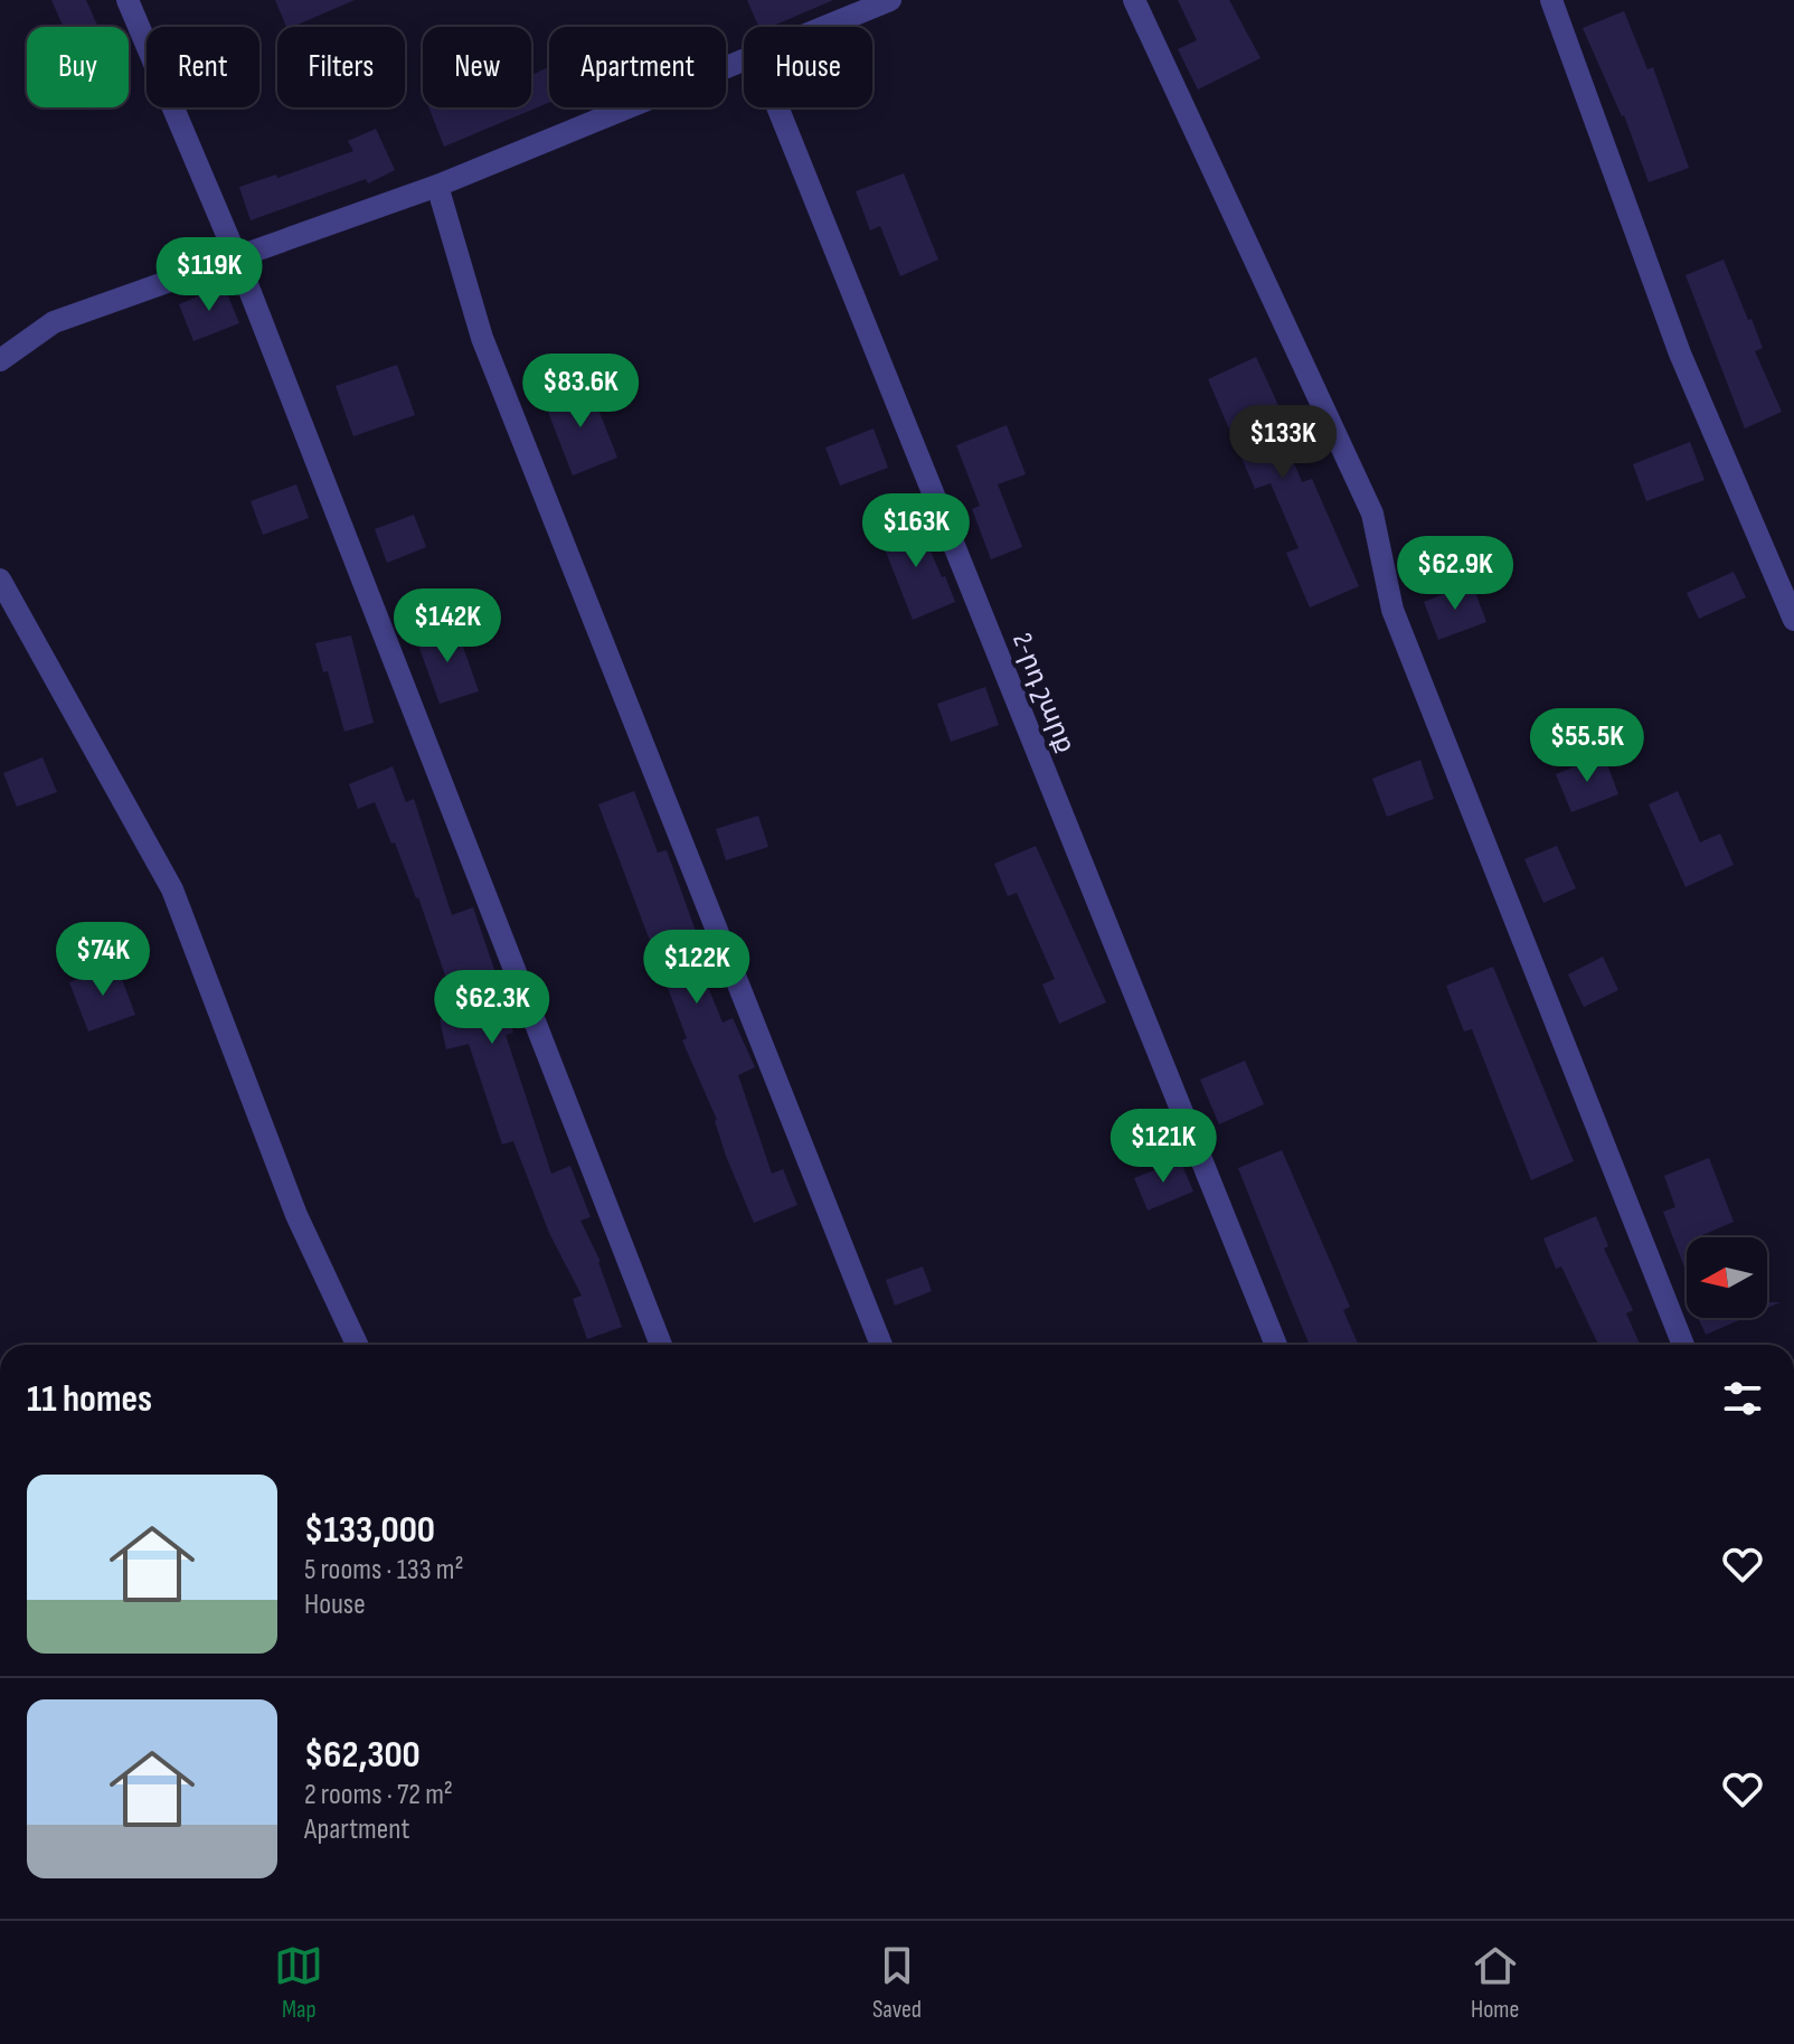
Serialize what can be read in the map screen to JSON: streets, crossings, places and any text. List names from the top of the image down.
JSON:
{
  "streets": {
    "street": ["2-րդ շարք"]
  },
  "north": "left",
  "page": {
    "chip": [
      "Buy",
      "Rent",
      "Filters",
      "New",
      "Apartment",
      "House"
    ],
    "price": [
      "$119K",
      "$83.6K",
      "$133K",
      "$163K",
      "$62.9K",
      "$142K",
      "$55.5K",
      "$74K",
      "$122K",
      "$62.3K",
      "$121K"
    ],
    "heading": "11 homes",
    "list": [
      {
        "name": "$133,000",
        "note": "5 rooms · 133 m² · House"
      },
      {
        "name": "$62,300",
        "note": "2 rooms · 72 m² · Apartment"
      }
    ],
    "tabs": ["Map", "Saved", "Home"]
  }
}
